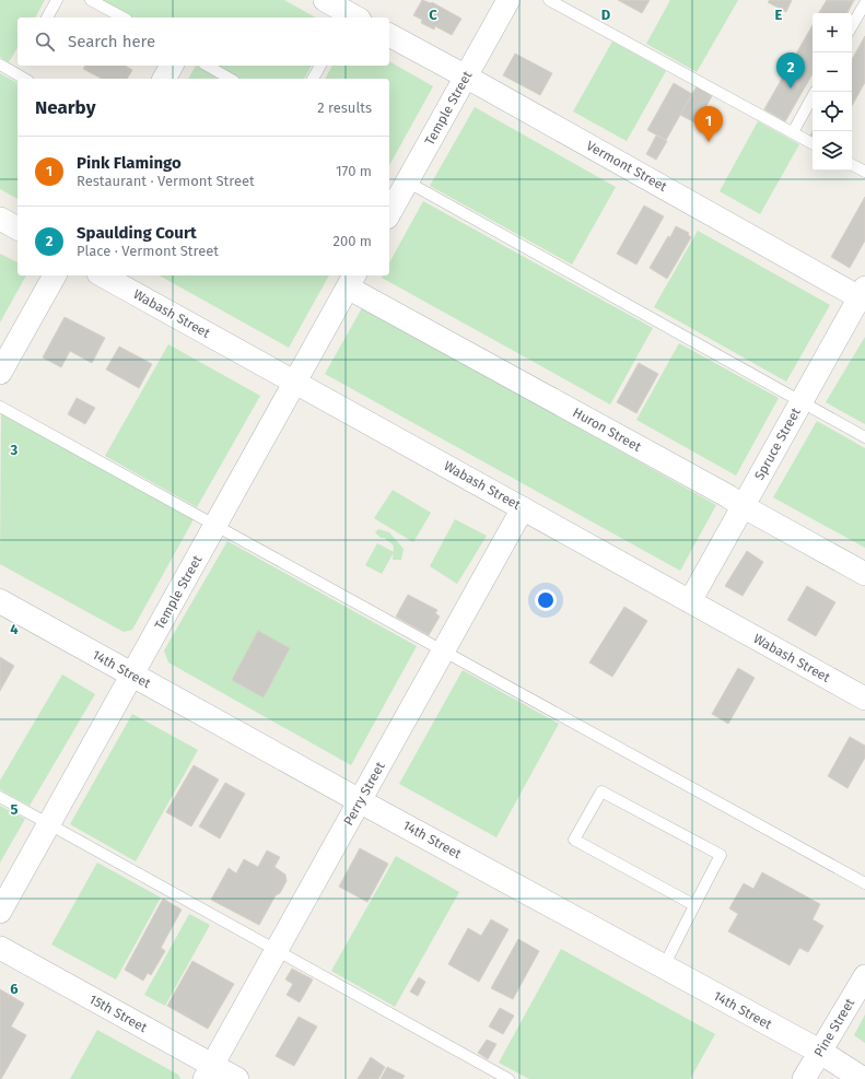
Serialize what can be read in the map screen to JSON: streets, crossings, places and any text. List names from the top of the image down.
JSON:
{
  "streets": {
    "street": [
      "Temple Street",
      "Vermont Street",
      "Wabash Street",
      "Huron Street",
      "Spruce Street",
      "14th Street",
      "Perry Street",
      "15th Street",
      "Pine Street"
    ]
  },
  "crossings": [
    ["Temple Street", "Vermont Street"],
    ["Temple Street", "Wabash Street"],
    ["Temple Street", "Huron Street"],
    ["Temple Street", "14th Street"],
    ["Vermont Street", "Spruce Street"],
    ["Wabash Street", "Spruce Street"],
    ["Wabash Street", "Perry Street"],
    ["Huron Street", "Spruce Street"],
    ["14th Street", "Perry Street"],
    ["14th Street", "Pine Street"],
    ["Perry Street", "15th Street"]
  ],
  "page": {
    "map_buttons": ["+", "−"],
    "search": "Search here",
    "pins": ["2", "1"],
    "heading": ["Nearby", "2 results"],
    "list": [
      {
        "mark": "1",
        "name": "Pink Flamingo",
        "note": "Restaurant · Vermont Street",
        "value": "170 m"
      },
      {
        "mark": "2",
        "name": "Spaulding Court",
        "note": "Place · Vermont Street",
        "value": "200 m"
      }
    ]
  },
  "grid": {
    "columns": ["C", "D", "E"],
    "rows": [
      "3",
      "4",
      "5",
      "6"
    ]
  }
}
